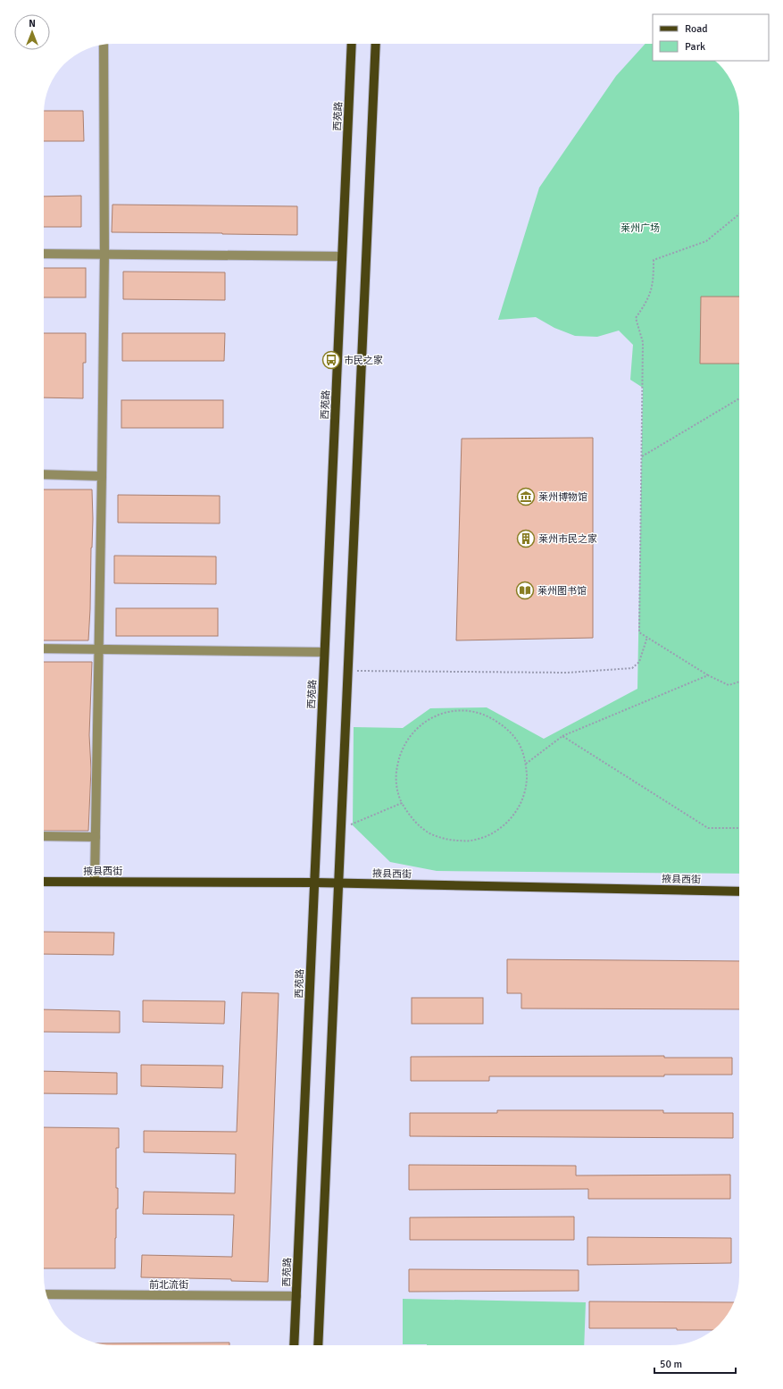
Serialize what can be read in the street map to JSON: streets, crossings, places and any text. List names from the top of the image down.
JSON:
{
  "streets": {
    "main road": ["西苑路", "掖县西街"],
    "street": ["前北流街"]
  },
  "crossings": [
    ["西苑路", "掖县西街"],
    ["西苑路", "前北流街"]
  ],
  "parks": ["莱州广场"],
  "places": {
    "bus stop": ["市民之家"],
    "museum": ["莱州博物馆"],
    "building": ["莱州市民之家"],
    "library": ["莱州图书馆"]
  },
  "legend": ["Road", "Park"],
  "scale_bar": "50 m",
  "north": "top"
}
